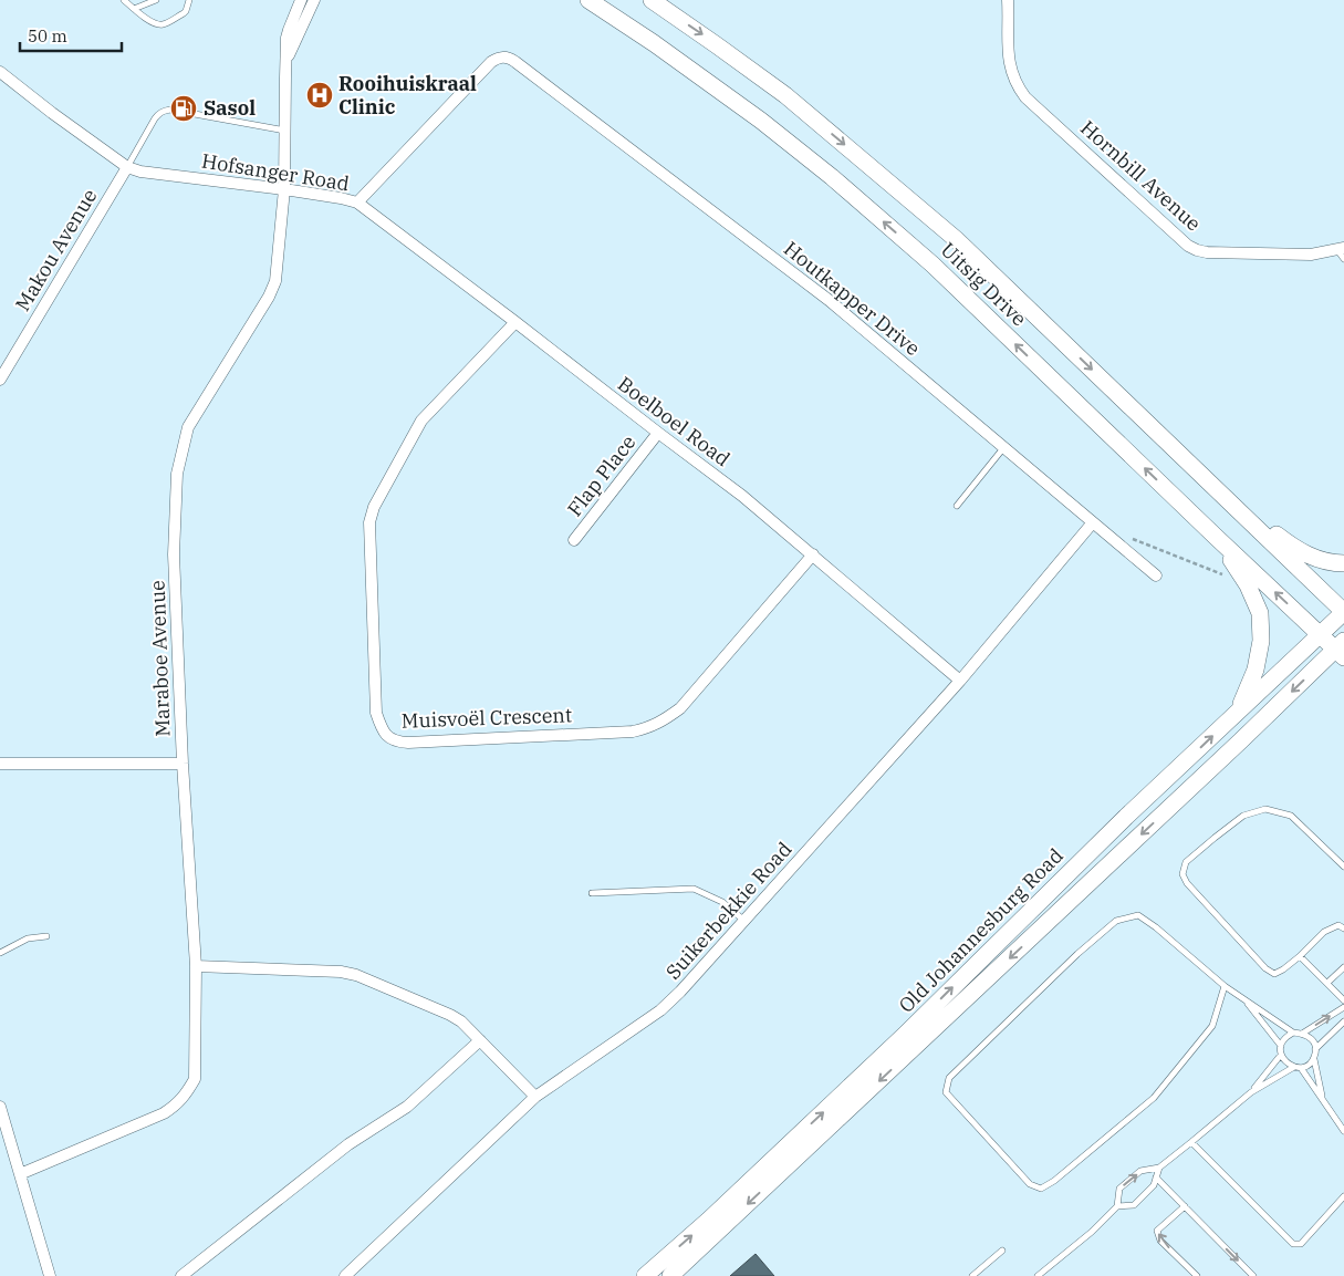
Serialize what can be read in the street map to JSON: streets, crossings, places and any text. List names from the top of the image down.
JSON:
{
  "streets": {
    "main road": ["Uitsig Drive", "Old Johannesburg Road"],
    "street": [
      "Hofsanger Road",
      "Hornbill Avenue",
      "Makou Avenue",
      "Houtkapper Drive",
      "Boelboel Road",
      "Flap Place",
      "Maraboe Avenue",
      "Muisvoël Crescent",
      "Suikerbekkie Road"
    ]
  },
  "crossings": [
    ["Hofsanger Road", "Makou Avenue"],
    ["Hofsanger Road", "Houtkapper Drive"],
    ["Hofsanger Road", "Boelboel Road"],
    ["Hofsanger Road", "Maraboe Avenue"],
    ["Uitsig Drive", "Old Johannesburg Road"],
    ["Houtkapper Drive", "Suikerbekkie Road"],
    ["Boelboel Road", "Flap Place"],
    ["Boelboel Road", "Muisvoël Crescent"],
    ["Boelboel Road", "Suikerbekkie Road"]
  ],
  "places": {
    "hospital": ["Rooihuiskraal Clinic"],
    "fuel station": ["Sasol"]
  },
  "scale_bar": "50 m"
}
